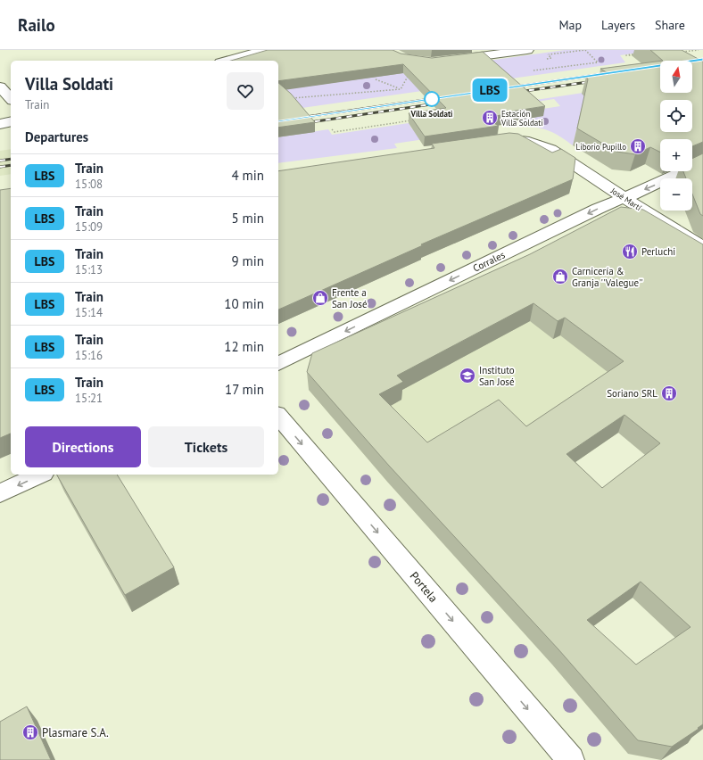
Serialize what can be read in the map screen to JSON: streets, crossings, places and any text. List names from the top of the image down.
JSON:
{
  "streets": {
    "street": ["José Martí", "Corrales", "Portela"]
  },
  "crossings": [
    ["José Martí", "Corrales"]
  ],
  "one_way": ["Corrales", "Portela"],
  "places": {
    "other": ["Villa Soldati"],
    "building": [
      "Estación Villa Soldati",
      "Liborio Pupillo",
      "Soriano SRL",
      "Plasmare S.A."
    ],
    "restaurant": ["Perluchi"],
    "shop": ["Carnicería & Granja ''Valegue''", "Frente a San José"],
    "school or university": ["Instituto San José"]
  },
  "north": "top",
  "page": {
    "header": "Railo",
    "nav": ["Map", "Layers", "Share"],
    "on_map": "LBS",
    "map_buttons": ["+", "−"],
    "heading": [
      ["Villa Soldati", "Train"],
      "Departures"
    ],
    "list": [
      {
        "mark": "LBS",
        "name": "Train",
        "note": "15:08",
        "value": "4 min"
      },
      {
        "mark": "LBS",
        "name": "Train",
        "note": "15:09",
        "value": "5 min"
      },
      {
        "mark": "LBS",
        "name": "Train",
        "note": "15:13",
        "value": "9 min"
      },
      {
        "mark": "LBS",
        "name": "Train",
        "note": "15:14",
        "value": "10 min"
      },
      {
        "mark": "LBS",
        "name": "Train",
        "note": "15:16",
        "value": "12 min"
      },
      {
        "mark": "LBS",
        "name": "Train",
        "note": "15:21",
        "value": "17 min"
      }
    ],
    "buttons": ["Directions", "Tickets"]
  }
}
